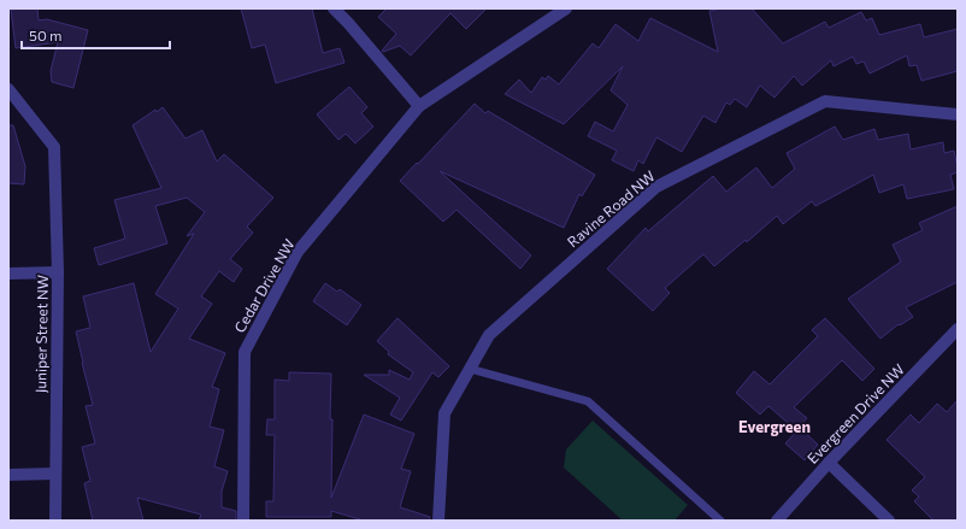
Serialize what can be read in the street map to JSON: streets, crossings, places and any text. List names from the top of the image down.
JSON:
{
  "streets": {
    "street": [
      "Ravine Road NW",
      "Cedar Drive NW",
      "Juniper Street NW",
      "Evergreen Drive NW"
    ]
  },
  "districts": ["Evergreen"],
  "scale_bar": "50 m"
}
